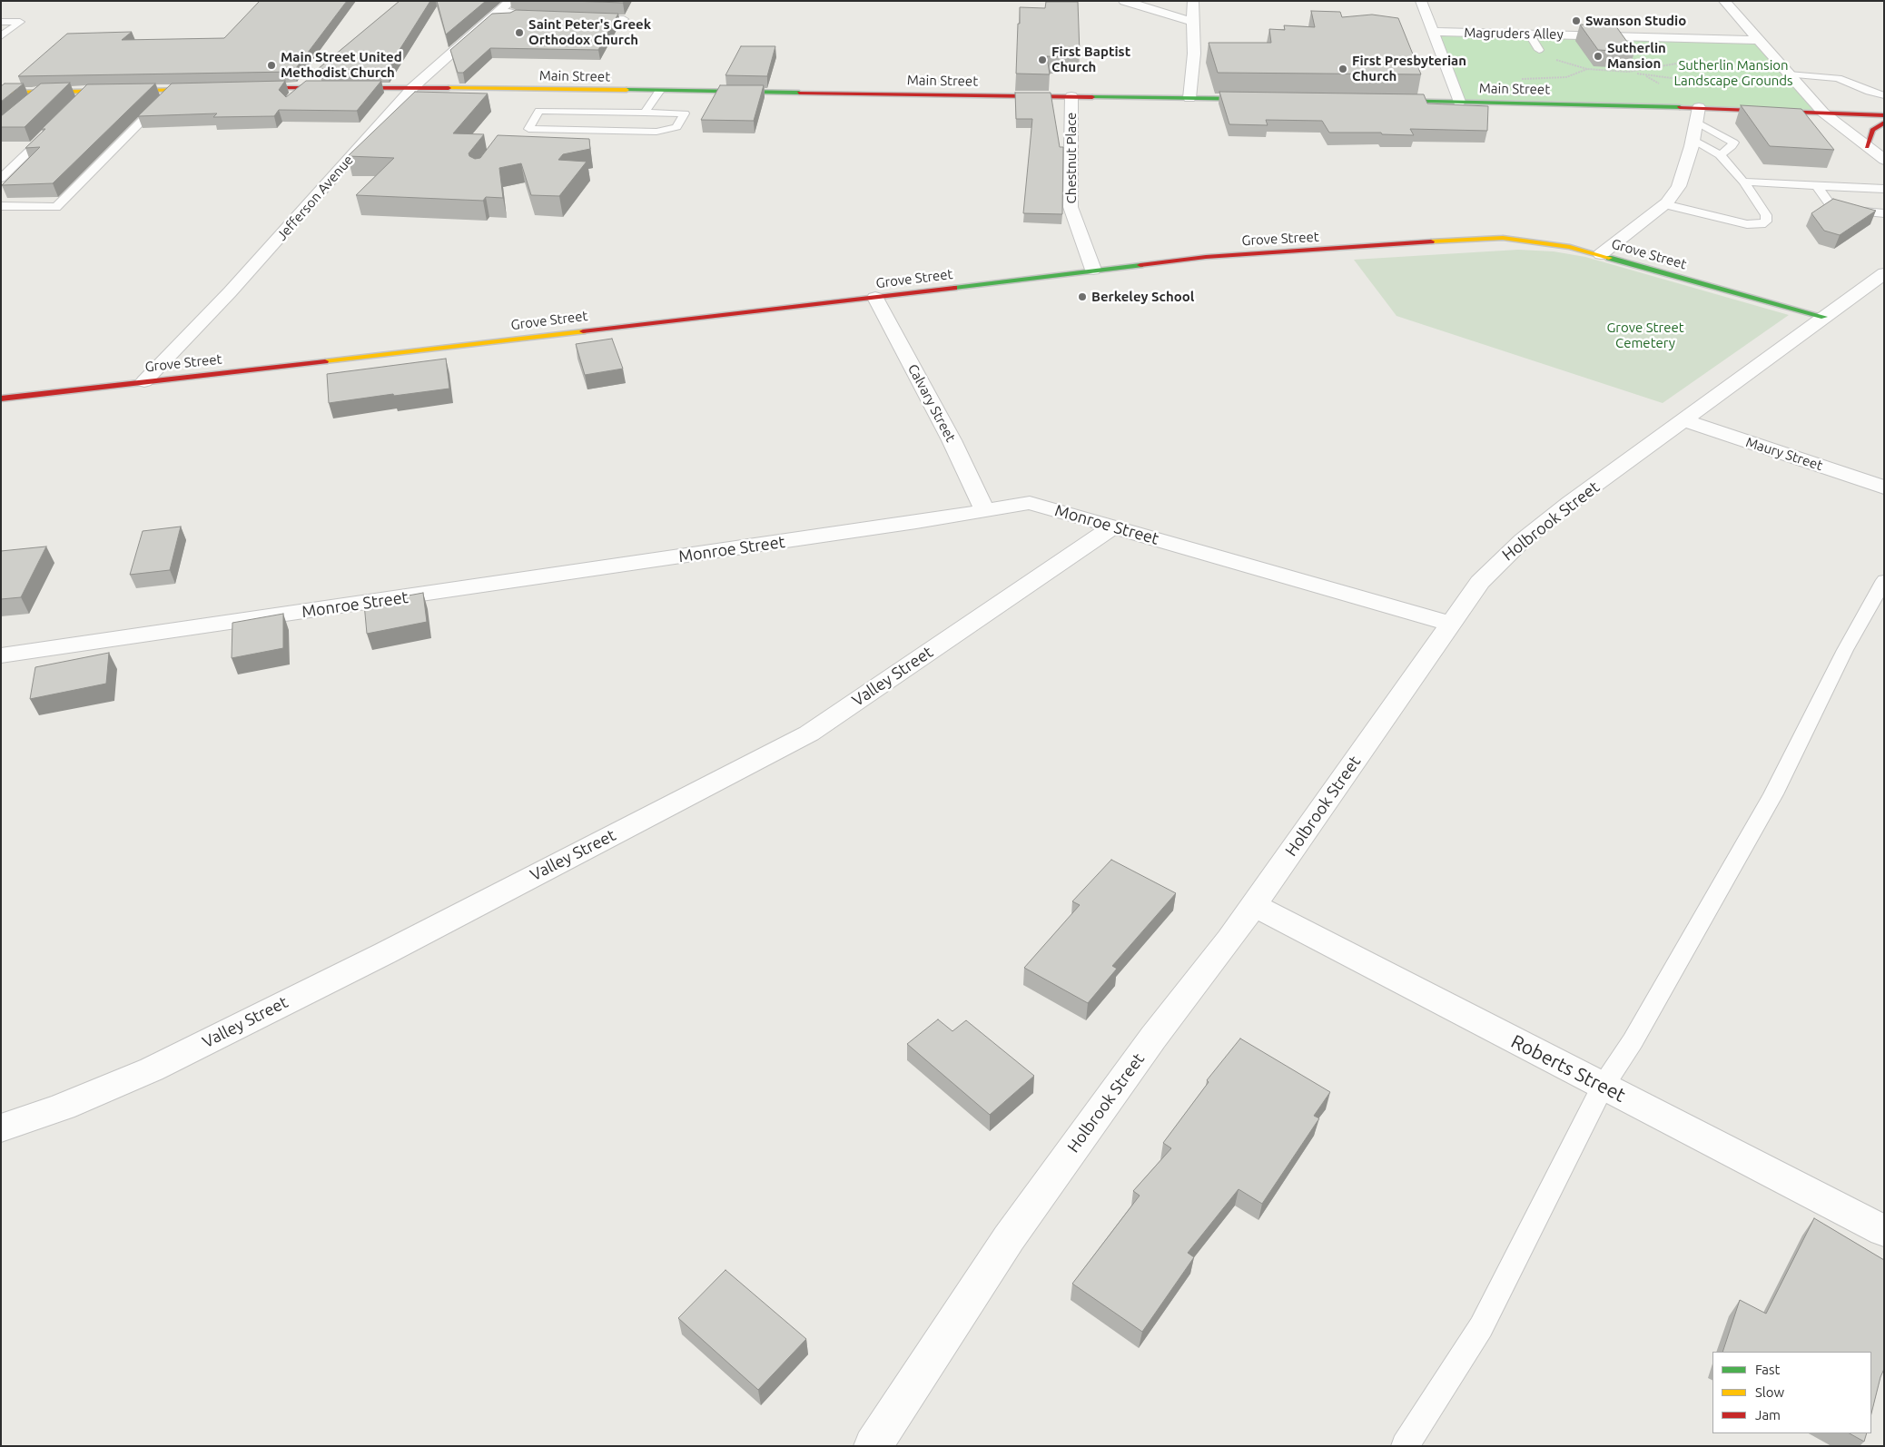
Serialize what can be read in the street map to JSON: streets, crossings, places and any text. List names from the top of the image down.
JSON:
{
  "streets": {
    "main road": ["Main Street", "Grove Street"],
    "street": [
      "Magruders Alley",
      "Chestnut Place",
      "Jefferson Avenue",
      "Calvary Street",
      "Maury Street",
      "Holbrook Street",
      "Monroe Street",
      "Valley Street",
      "Roberts Street"
    ]
  },
  "crossings": [
    ["Main Street", "Chestnut Place"],
    ["Main Street", "Jefferson Avenue"],
    ["Chestnut Place", "Grove Street"],
    ["Jefferson Avenue", "Grove Street"],
    ["Grove Street", "Calvary Street"],
    ["Grove Street", "Holbrook Street"],
    ["Calvary Street", "Monroe Street"],
    ["Maury Street", "Holbrook Street"],
    ["Holbrook Street", "Monroe Street"],
    ["Holbrook Street", "Roberts Street"],
    ["Monroe Street", "Valley Street"]
  ],
  "parks": ["Sutherlin Mansion Landscape Grounds", "Grove Street Cemetery"],
  "places": [
    "Swanson Studio",
    "Saint Peter's Greek Orthodox Church",
    "Sutherlin Mansion",
    "First Baptist Church",
    "Main Street United Methodist Church",
    "First Presbyterian Church",
    "Berkeley School"
  ],
  "legend": ["Fast", "Slow", "Jam"]
}
